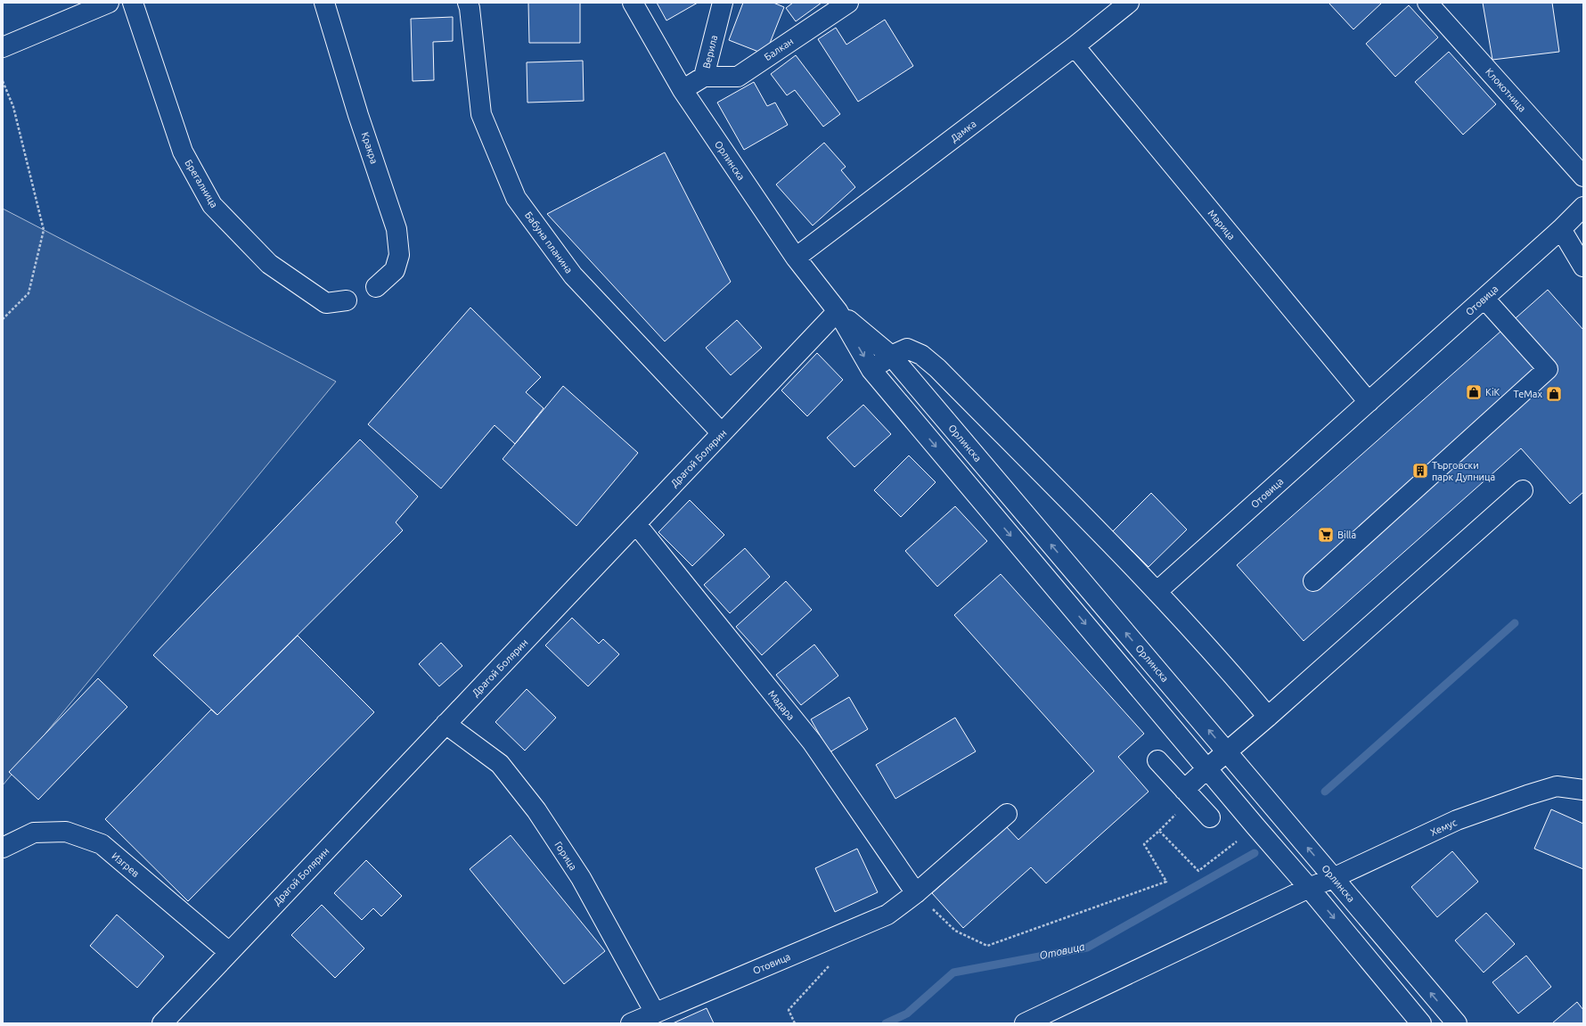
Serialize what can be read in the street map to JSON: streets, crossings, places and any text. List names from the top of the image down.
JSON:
{
  "streets": {
    "street": [
      "Балкан",
      "Верила",
      "Клокотница",
      "Дамка",
      "Кракра",
      "Орлинска",
      "Брегалница",
      "Марица",
      "Бабуна планина",
      "Отовица",
      "Драгой Болярин",
      "Мадара",
      "Хемус",
      "Горица",
      "Изгрев"
    ]
  },
  "crossings": [
    ["Балкан", "Верила"],
    ["Верила", "Орлинска"],
    ["Дамка", "Орлинска"],
    ["Дамка", "Марица"],
    ["Орлинска", "Драгой Болярин"],
    ["Орлинска", "Хемус"],
    ["Марица", "Отовица"],
    ["Бабуна планина", "Драгой Болярин"],
    ["Отовица", "Мадара"],
    ["Отовица", "Горица"],
    ["Драгой Болярин", "Мадара"],
    ["Драгой Болярин", "Горица"],
    ["Драгой Болярин", "Изгрев"]
  ],
  "water": ["Отовица"],
  "places": {
    "shop": ["KiK", "TeMax"],
    "building": ["Търговски парк Дупница"],
    "supermarket": ["Billa"]
  }
}
